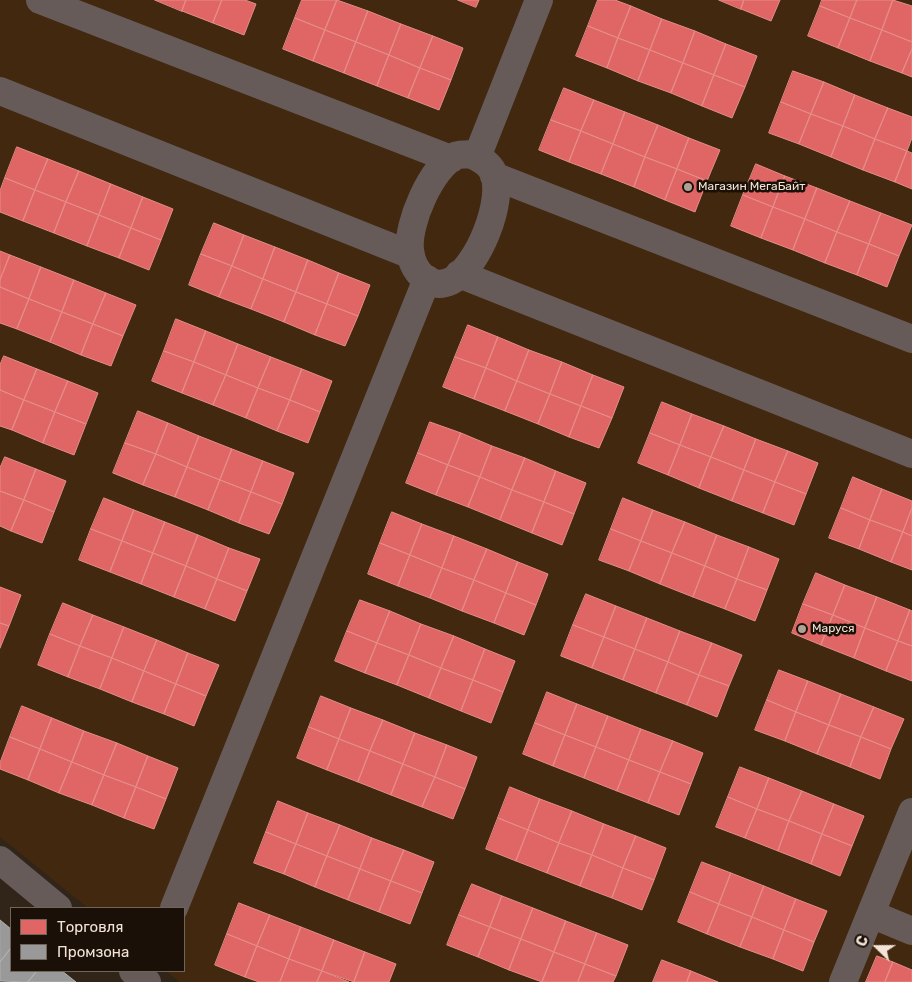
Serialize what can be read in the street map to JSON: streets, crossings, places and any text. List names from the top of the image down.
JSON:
{
  "places": ["Магазин МегаБайт", "Маруся"],
  "legend": ["Торговля", "Промзона"],
  "north": "left"
}
